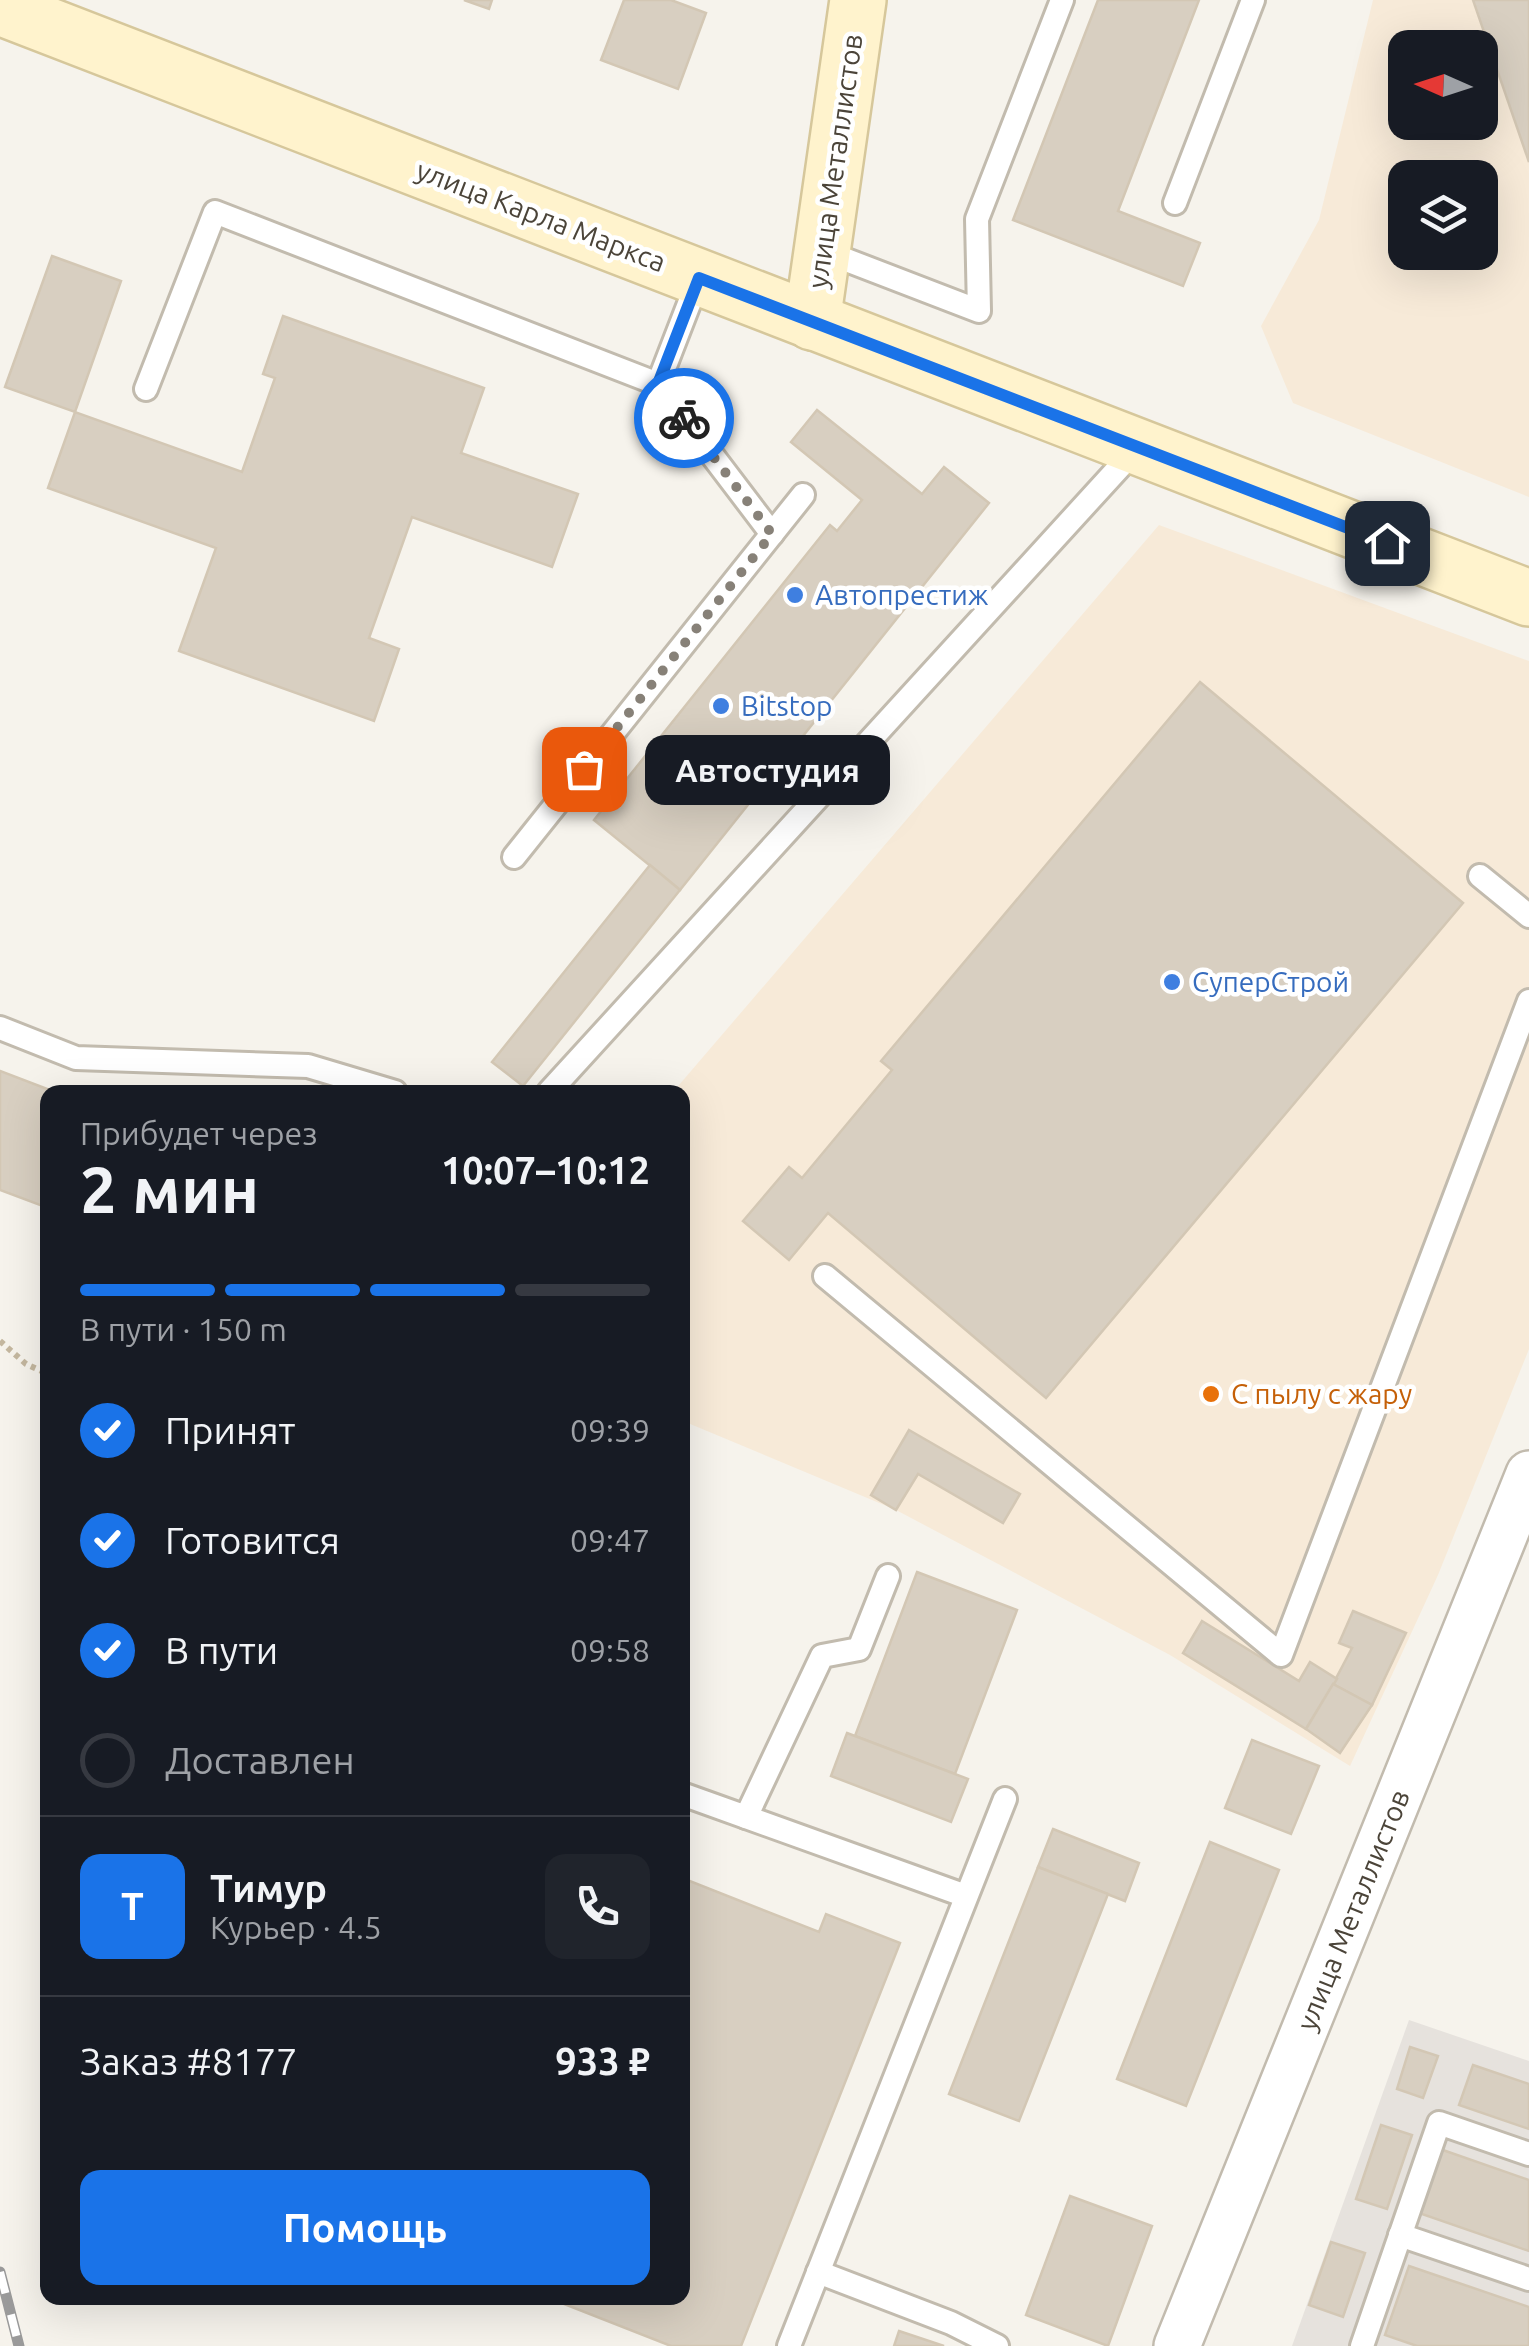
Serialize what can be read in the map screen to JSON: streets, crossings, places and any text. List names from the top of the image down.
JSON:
{
  "streets": {
    "main road": ["улица Металлистов", "улица Карла Маркса"]
  },
  "crossings": [
    ["улица Металлистов", "улица Карла Маркса"]
  ],
  "places": [
    "Автопрестиж",
    "Bitstop",
    "Автостудия",
    "СуперСтрой",
    "С пылу с жару"
  ],
  "north": "left",
  "page": {
    "bubble": "Автостудия",
    "heading": ["2 мин", "Прибудет через", "10:07–10:12"],
    "panel": [
      "Тимур",
      "Курьер · 4.5",
      "Заказ #8177",
      "933 ₽"
    ],
    "bar": "В пути · 150 m",
    "list": [
      ["Принят", "09:39"],
      ["Готовится", "09:47"],
      ["В пути", "09:58"],
      "Доставлен"
    ],
    "round": "Т",
    "buttons": "Помощь"
  }
}
